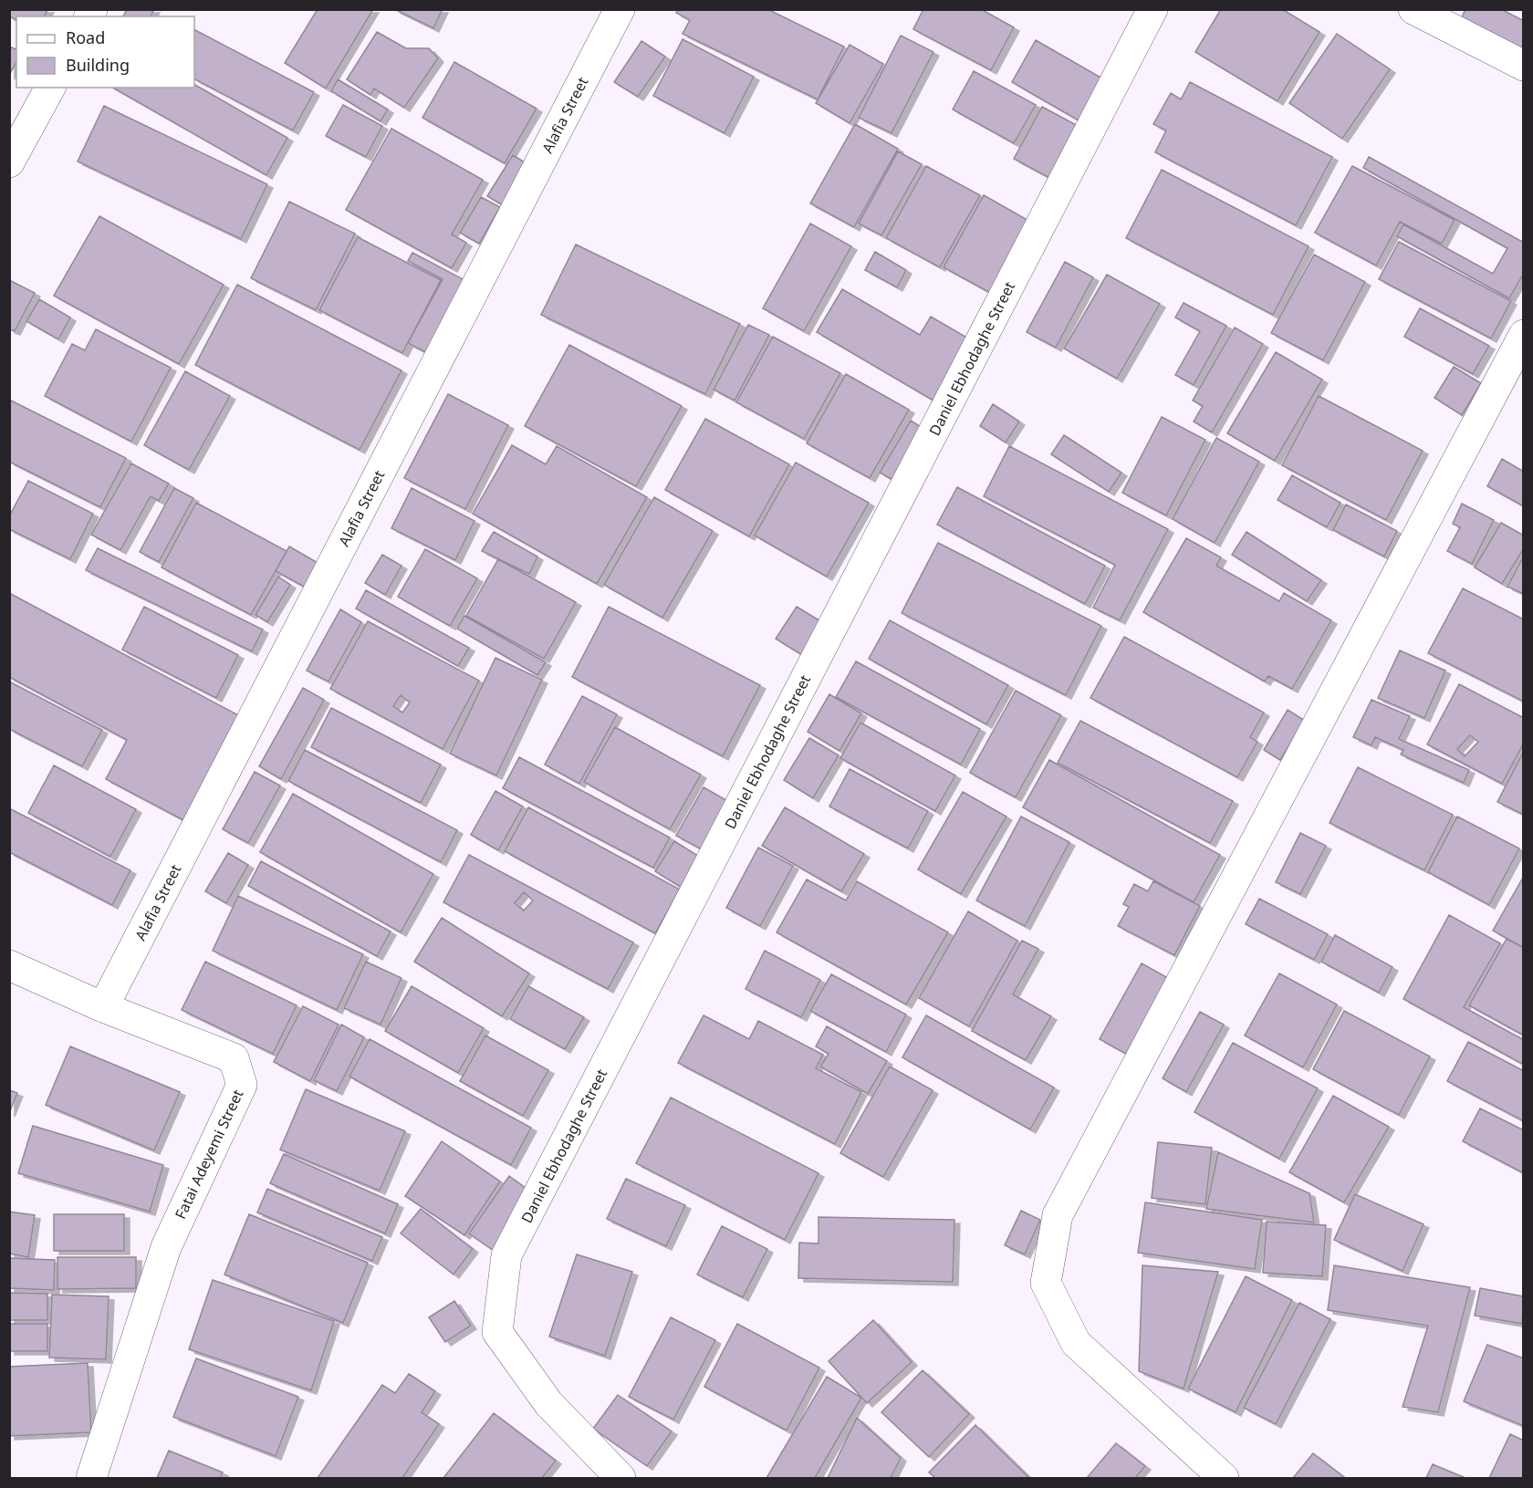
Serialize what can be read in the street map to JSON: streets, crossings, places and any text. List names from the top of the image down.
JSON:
{
  "streets": {
    "street": ["Alafia Street", "Daniel Ebhodaghe Street", "Fatai Adeyemi Street"]
  },
  "crossings": [
    ["Alafia Street", "Fatai Adeyemi Street"]
  ],
  "legend": ["Road", "Building"]
}
